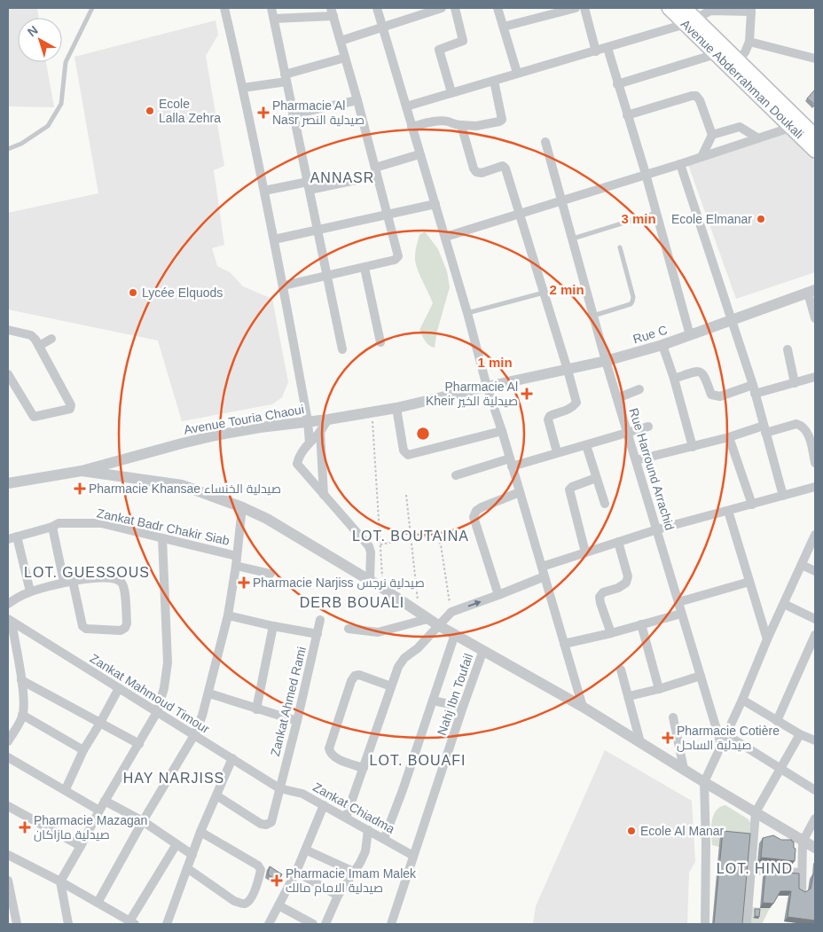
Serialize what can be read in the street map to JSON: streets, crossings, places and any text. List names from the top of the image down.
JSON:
{
  "streets": {
    "main road": ["Avenue Abderrahman Doukali"],
    "street": [
      "Rue C",
      "Avenue Touria Chaoui",
      "Rue Harround Arrachid",
      "Zankat Badr Chakir Siab",
      "Zankat Mahmoud Timour",
      "Nahj Ibn Toufail",
      "Zankat Ahmed Rami",
      "Zankat Chiadma"
    ]
  },
  "crossings": [
    ["Rue C", "Avenue Touria Chaoui"],
    ["Rue C", "Rue Harround Arrachid"],
    ["Zankat Mahmoud Timour", "Zankat Ahmed Rami"],
    ["Zankat Mahmoud Timour", "Zankat Chiadma"],
    ["Nahj Ibn Toufail", "Zankat Chiadma"],
    ["Zankat Ahmed Rami", "Zankat Chiadma"]
  ],
  "districts": [
    "ANNASR",
    "LOT. BOUTAINA",
    "LOT. GUESSOUS",
    "DERB BOUALI",
    "LOT. BOUAFI",
    "HAY NARJISS",
    "LOT. HIND"
  ],
  "places": {
    "other": [
      "Ecole Lalla Zehra",
      "Ecole Elmanar",
      "Lycée Elquods",
      "Ecole Al Manar"
    ],
    "health": [
      "Pharmacie Al Nasr صيدلية النصر",
      "Pharmacie Al Kheir صيدلية الخير",
      "Pharmacie Khansae صيدلية الخنساء",
      "Pharmacie Narjiss صيدلية نرجس",
      "Pharmacie Cotière صيدلية الساحل",
      "Pharmacie Mazagan صيدلية مازاكان",
      "Pharmacie Imam Malek صيدلية الامام مالك"
    ]
  },
  "north": "top left",
  "rings": ["3 min", "2 min", "1 min"]
}
